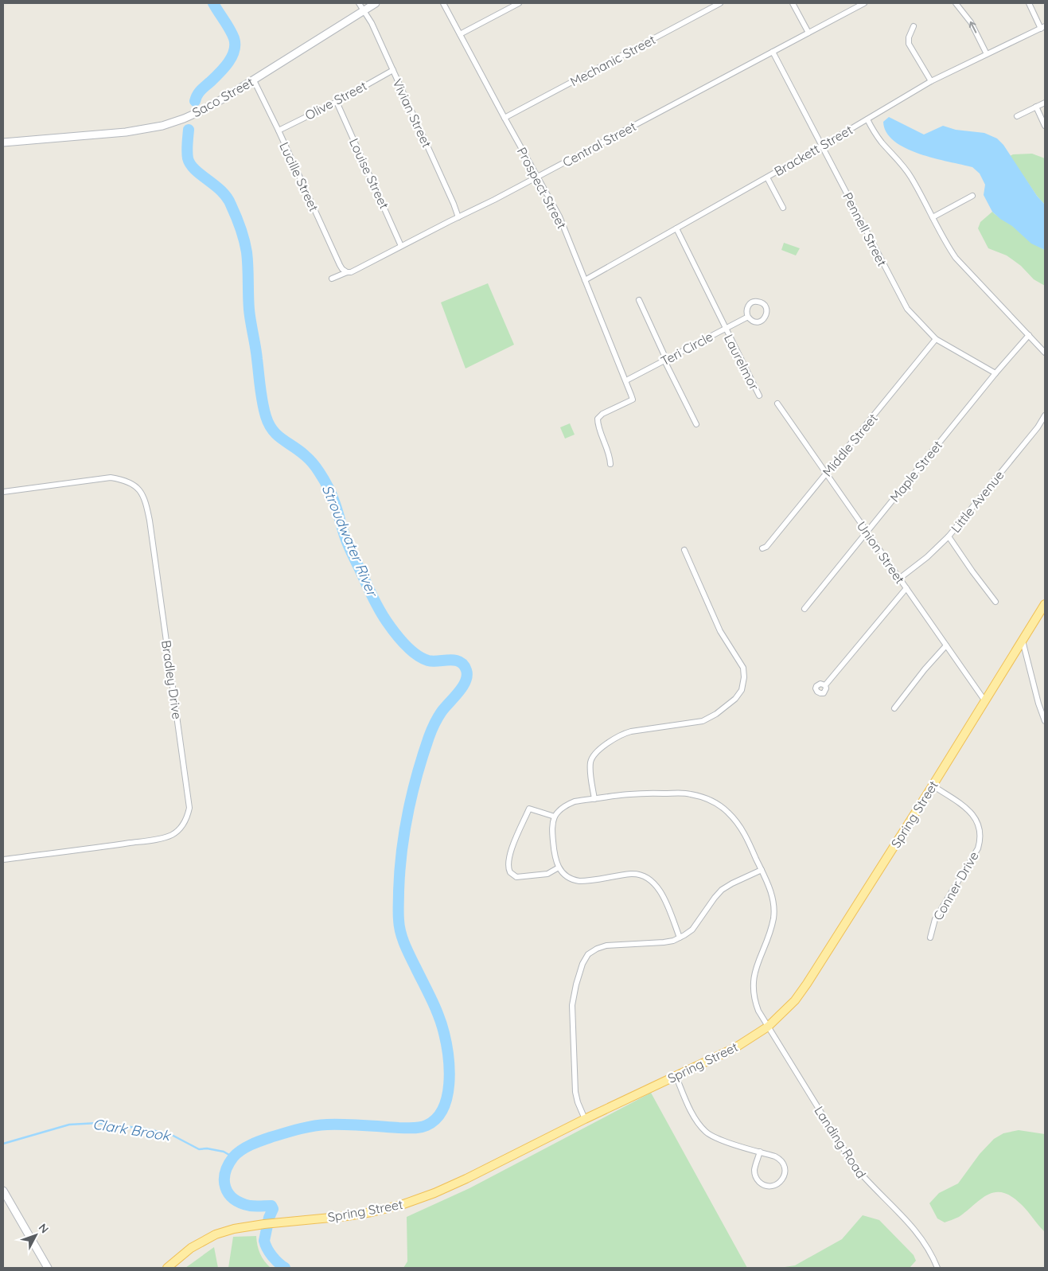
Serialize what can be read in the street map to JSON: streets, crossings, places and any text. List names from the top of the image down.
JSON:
{
  "streets": {
    "main road": ["Saco Street", "Spring Street"],
    "street": [
      "Mechanic Street",
      "Olive Street",
      "Vivian Street",
      "Central Street",
      "Brackett Street",
      "Louise Street",
      "Lucille Street",
      "Prospect Street",
      "Pennell Street",
      "Teri Circle",
      "Laurelmor",
      "Middle Street",
      "Maple Street",
      "Little Avenue",
      "Union Street",
      "Bradley Drive",
      "Conner Drive",
      "Landing Road"
    ]
  },
  "crossings": [
    ["Mechanic Street", "Prospect Street"],
    ["Saco Street", "Vivian Street"],
    ["Saco Street", "Lucille Street"],
    ["Olive Street", "Vivian Street"],
    ["Olive Street", "Louise Street"],
    ["Olive Street", "Lucille Street"],
    ["Vivian Street", "Central Street"],
    ["Central Street", "Louise Street"],
    ["Central Street", "Lucille Street"],
    ["Central Street", "Prospect Street"],
    ["Central Street", "Pennell Street"],
    ["Brackett Street", "Prospect Street"],
    ["Brackett Street", "Pennell Street"],
    ["Brackett Street", "Laurelmor"],
    ["Prospect Street", "Teri Circle"],
    ["Pennell Street", "Middle Street"],
    ["Pennell Street", "Maple Street"],
    ["Teri Circle", "Laurelmor"],
    ["Middle Street", "Union Street"],
    ["Maple Street", "Union Street"],
    ["Little Avenue", "Union Street"],
    ["Union Street", "Spring Street"],
    ["Spring Street", "Conner Drive"],
    ["Spring Street", "Landing Road"]
  ],
  "water": ["Stroudwater River", "Clark Brook"],
  "north": "top right"
}
